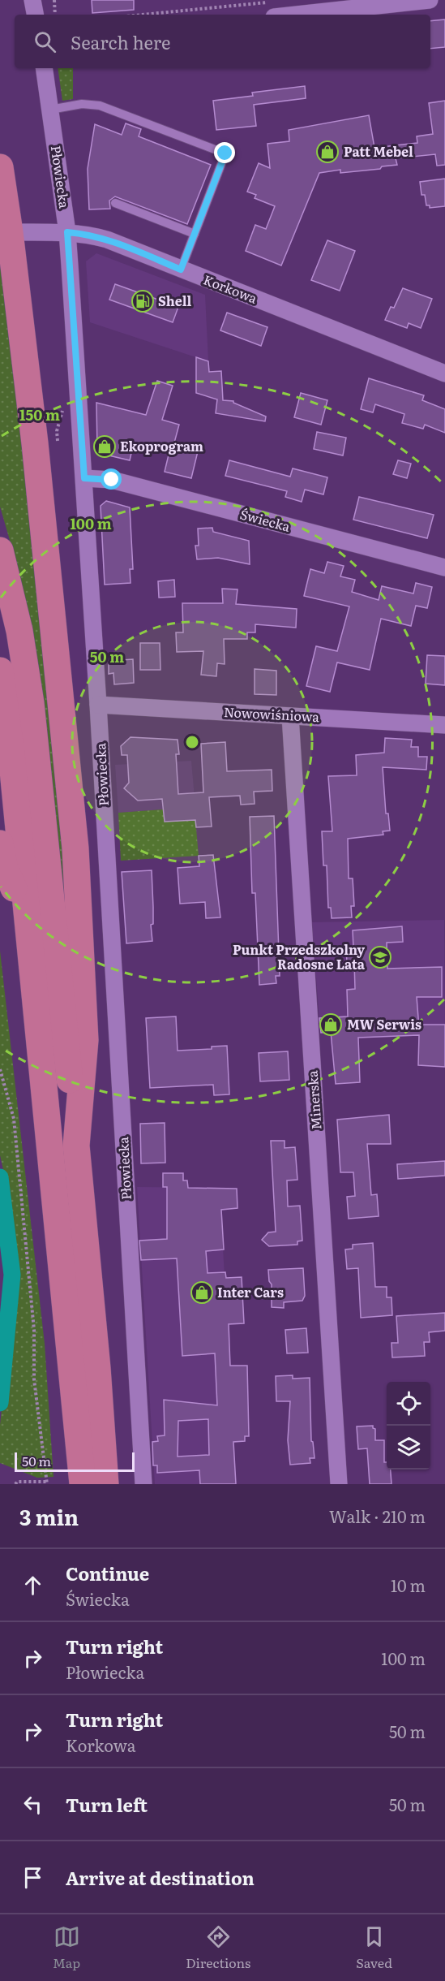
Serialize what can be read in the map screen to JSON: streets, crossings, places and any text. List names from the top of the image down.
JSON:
{
  "streets": {
    "street": [
      "Płowiecka",
      "Korkowa",
      "Świecka",
      "Nowowiśniowa",
      "Minerska"
    ]
  },
  "crossings": [
    ["Płowiecka", "Korkowa"],
    ["Płowiecka", "Świecka"],
    ["Płowiecka", "Nowowiśniowa"],
    ["Nowowiśniowa", "Minerska"]
  ],
  "places": {
    "shop": [
      "Patt Mebel",
      "Ekoprogram",
      "MW Serwis",
      "Inter Cars"
    ],
    "fuel station": ["Shell"],
    "school or university": ["Punkt Przedszkolny Radosne Lata"]
  },
  "scale_bar": "50 m",
  "page": {
    "search": "Search here",
    "scale": "50 m",
    "heading": ["3 min", "Walk · 210 m"],
    "list": [
      ["Continue", "Świecka", "10 m"],
      ["Turn right", "Płowiecka", "100 m"],
      ["Turn right", "Korkowa", "50 m"],
      ["Turn left", "50 m"],
      "Arrive at destination"
    ],
    "nav": ["Map", "Directions", "Saved"]
  },
  "rings": ["150 m", "100 m", "50 m"]
}
